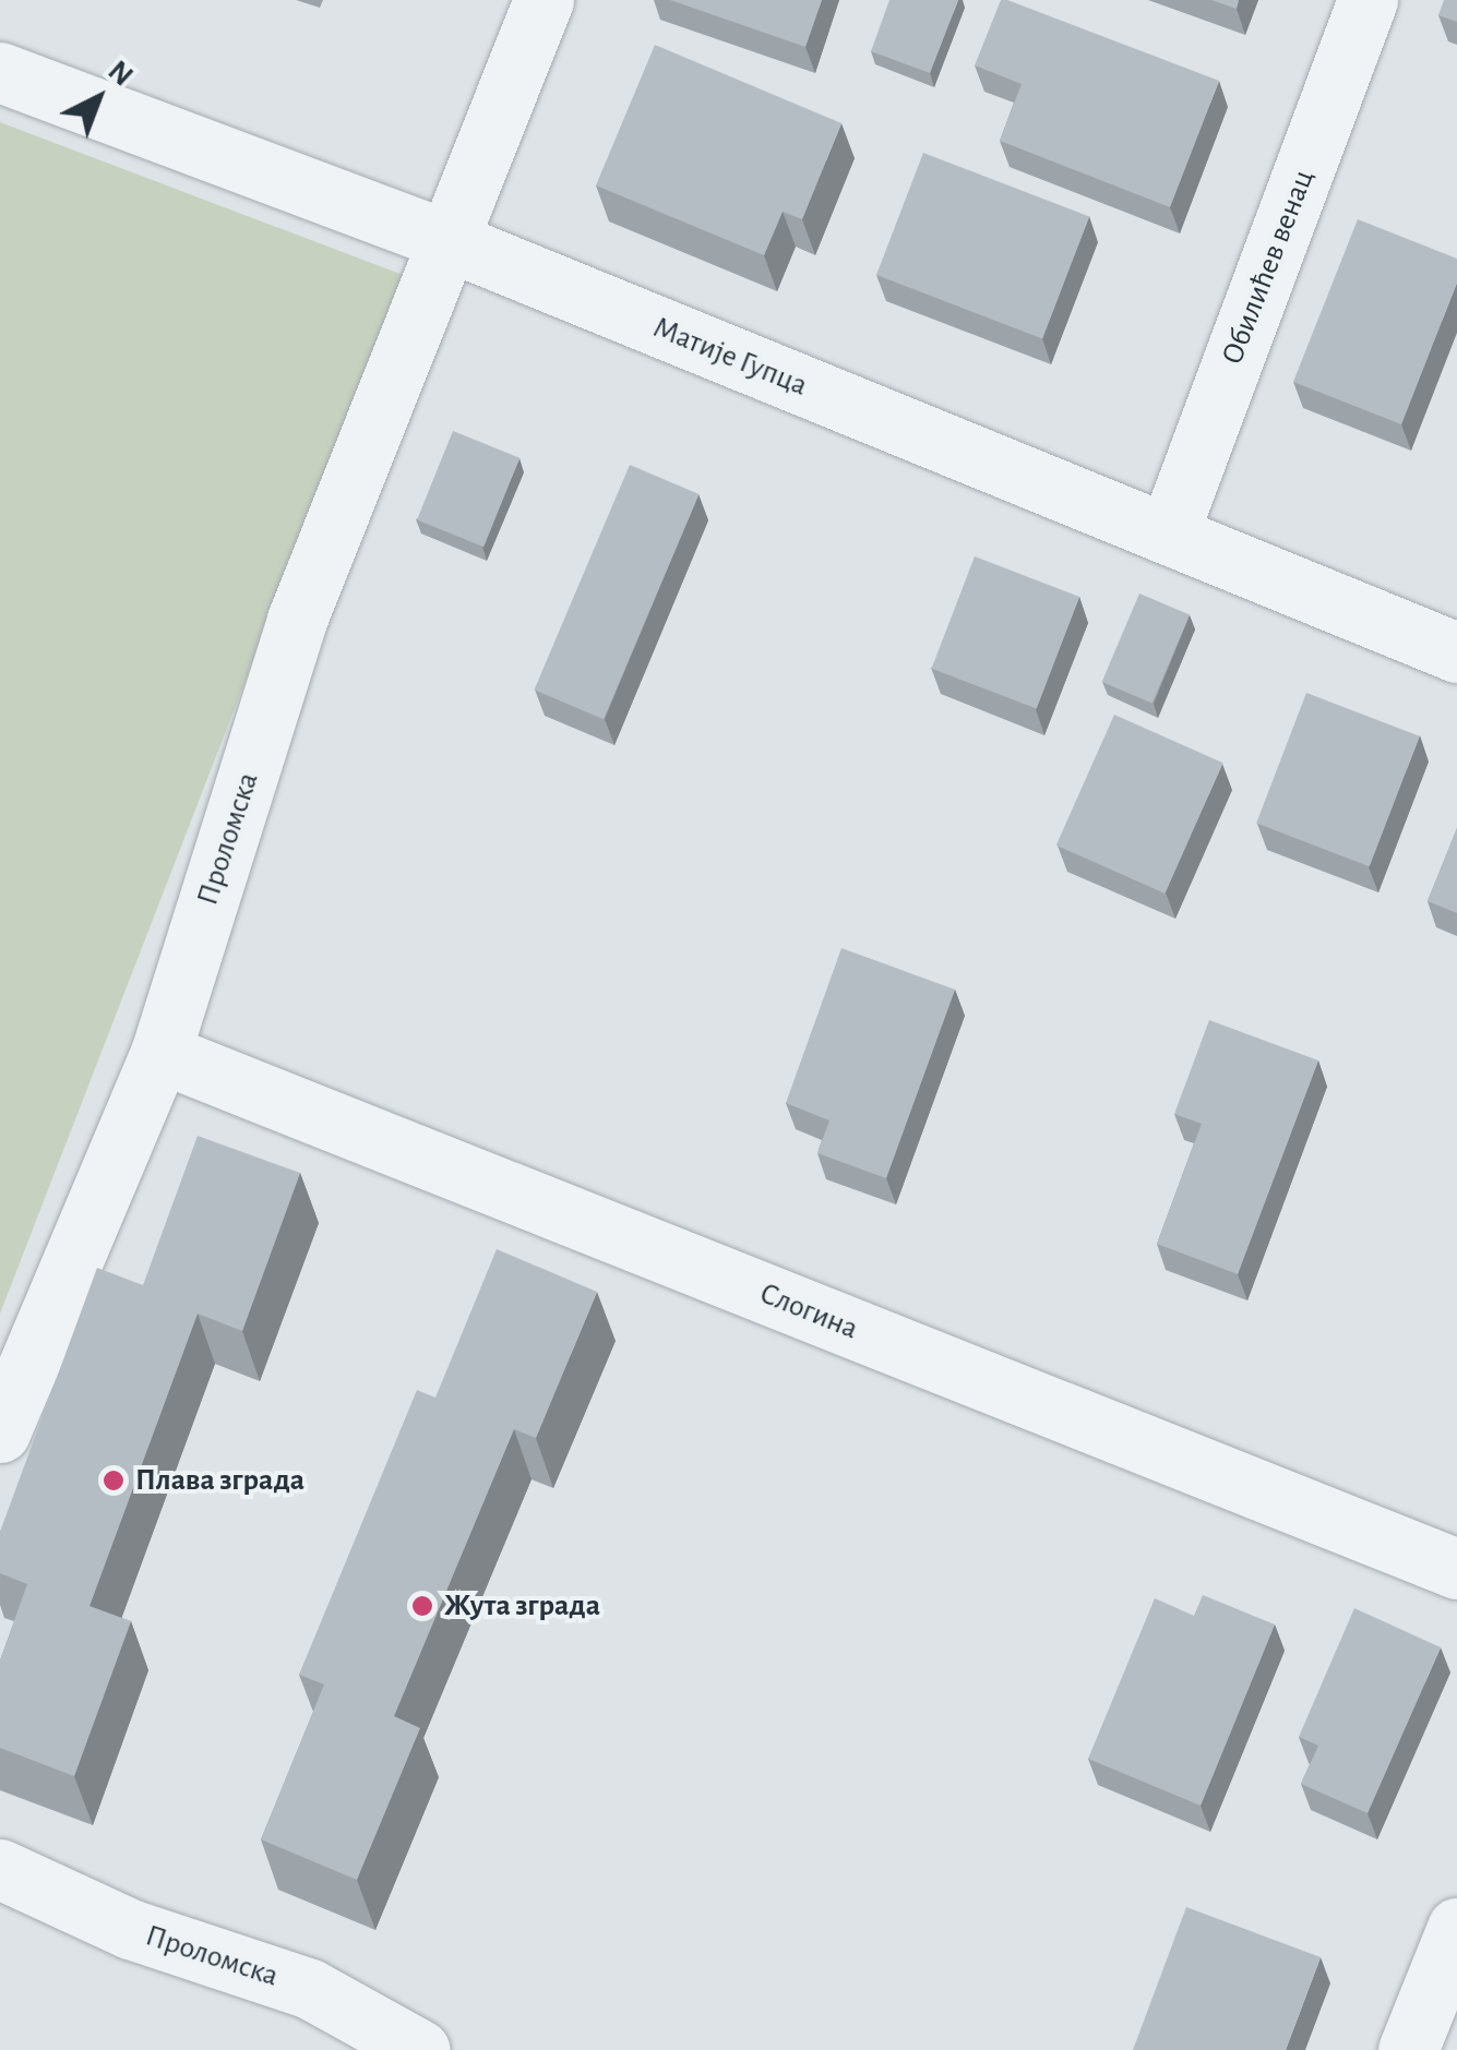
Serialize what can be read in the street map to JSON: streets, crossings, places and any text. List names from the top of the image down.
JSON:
{
  "streets": {
    "street": [
      "Обилићев венац",
      "Матије Гупца",
      "Проломска",
      "Слогина"
    ]
  },
  "crossings": [
    ["Обилићев венац", "Матије Гупца"],
    ["Матије Гупца", "Проломска"],
    ["Проломска", "Слогина"]
  ],
  "places": ["Плава зграда", "Жута зграда"],
  "north": "top right"
}
